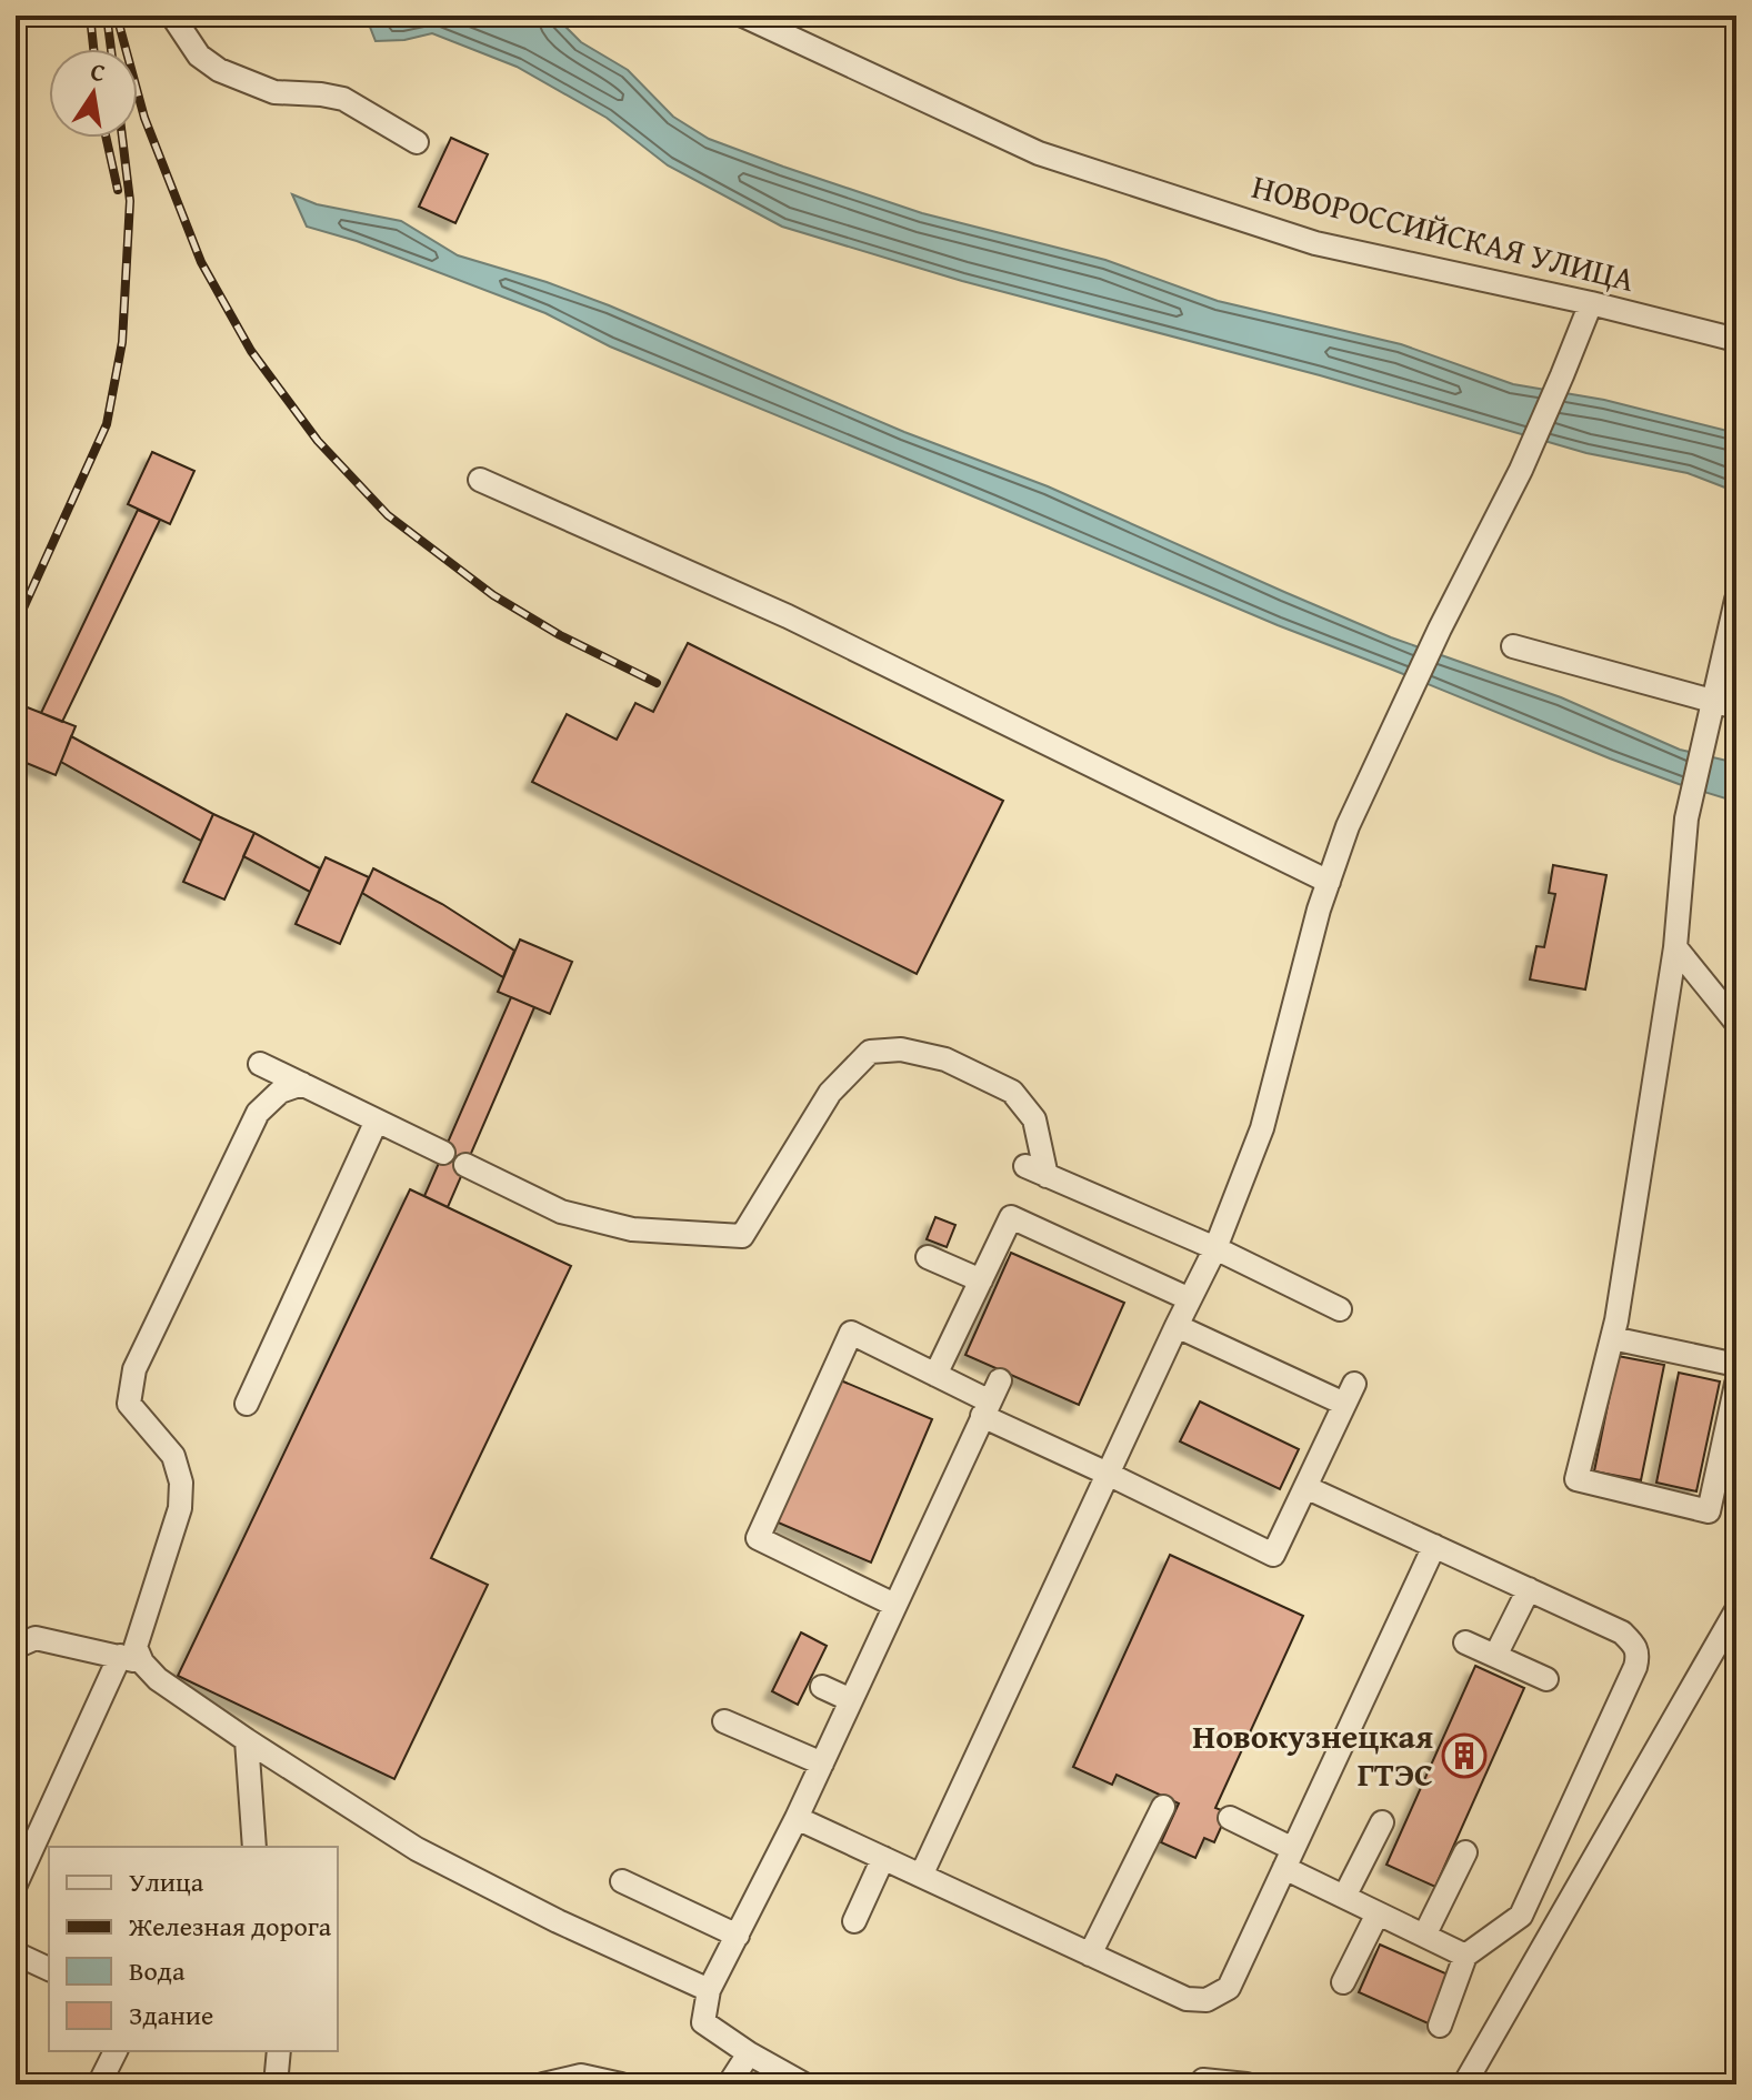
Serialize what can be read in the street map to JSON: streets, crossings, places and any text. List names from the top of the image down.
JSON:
{
  "streets": {
    "street": ["НОВОРОССИЙСКАЯ УЛИЦА"]
  },
  "places": {
    "building": ["Новокузнецкая ГТЭС"]
  },
  "legend": [
    "Улица",
    "Железная дорога",
    "Вода",
    "Здание"
  ],
  "north": "top"
}
